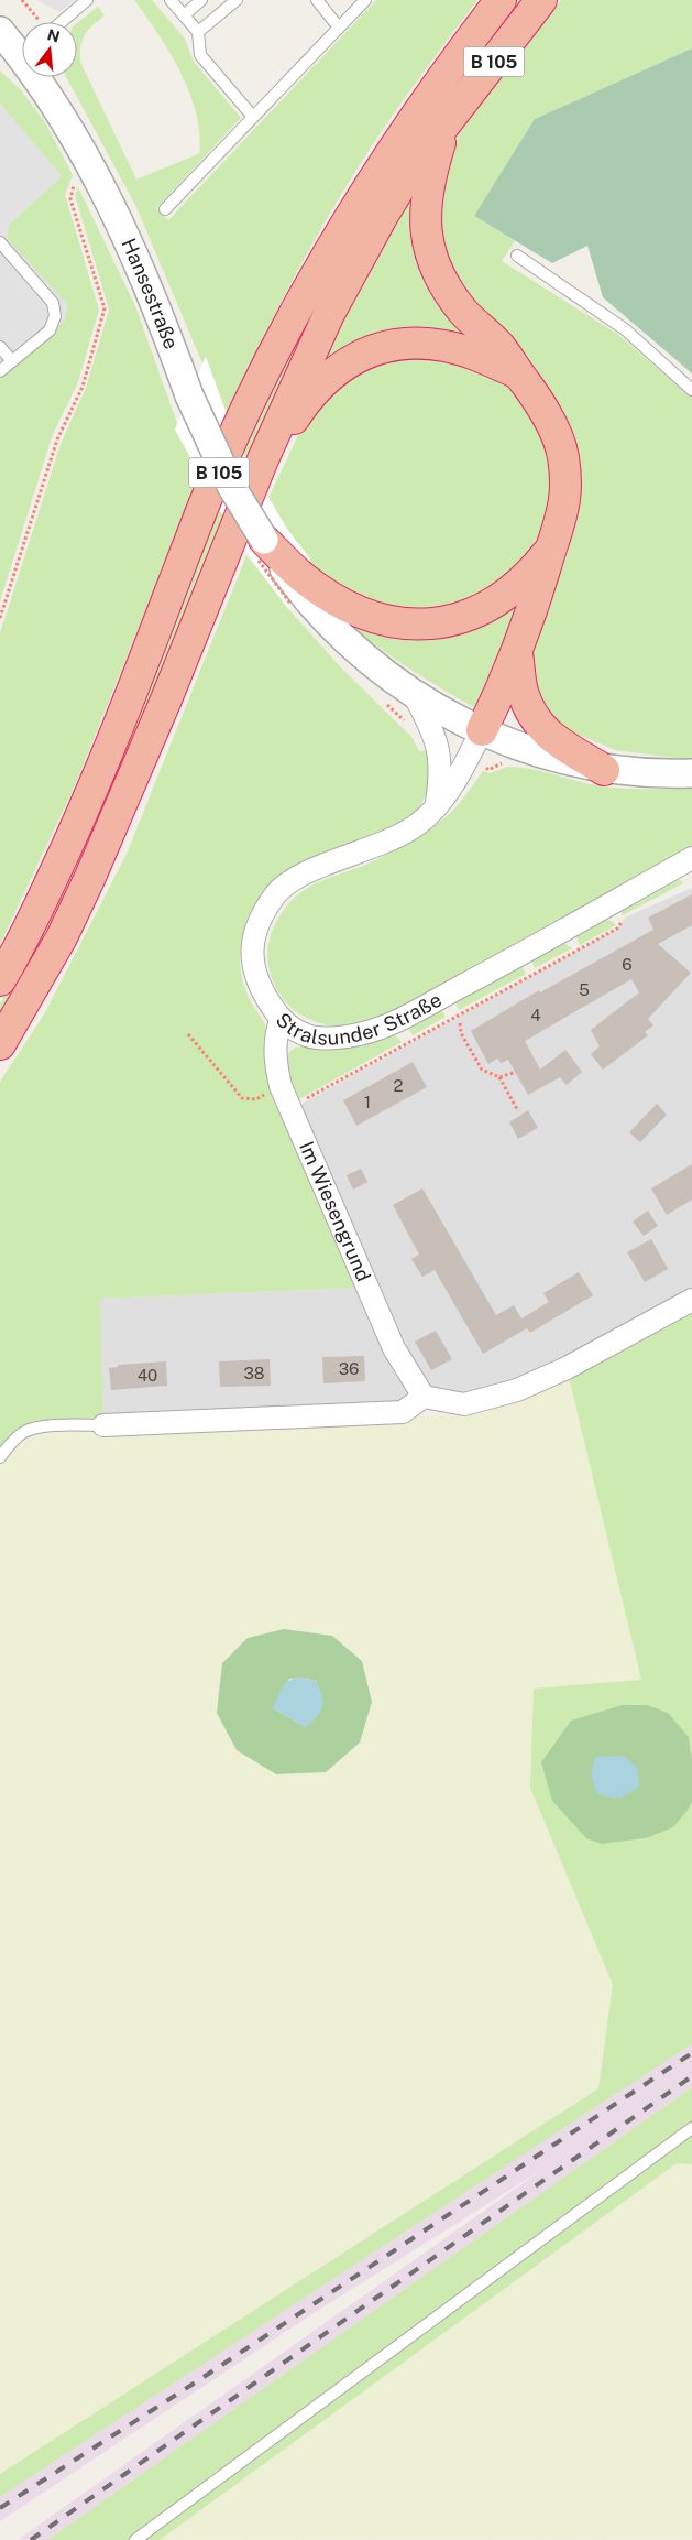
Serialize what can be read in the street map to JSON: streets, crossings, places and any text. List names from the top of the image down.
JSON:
{
  "streets": {
    "highway": ["B 105"],
    "street": ["Hansestraße", "Stralsunder Straße", "Im Wiesengrund"]
  },
  "crossings": [
    ["Stralsunder Straße", "Im Wiesengrund"]
  ],
  "house_numbers": [
    "6",
    "5",
    "4",
    "2",
    "1",
    "36",
    "38",
    "40"
  ],
  "north": "top"
}
